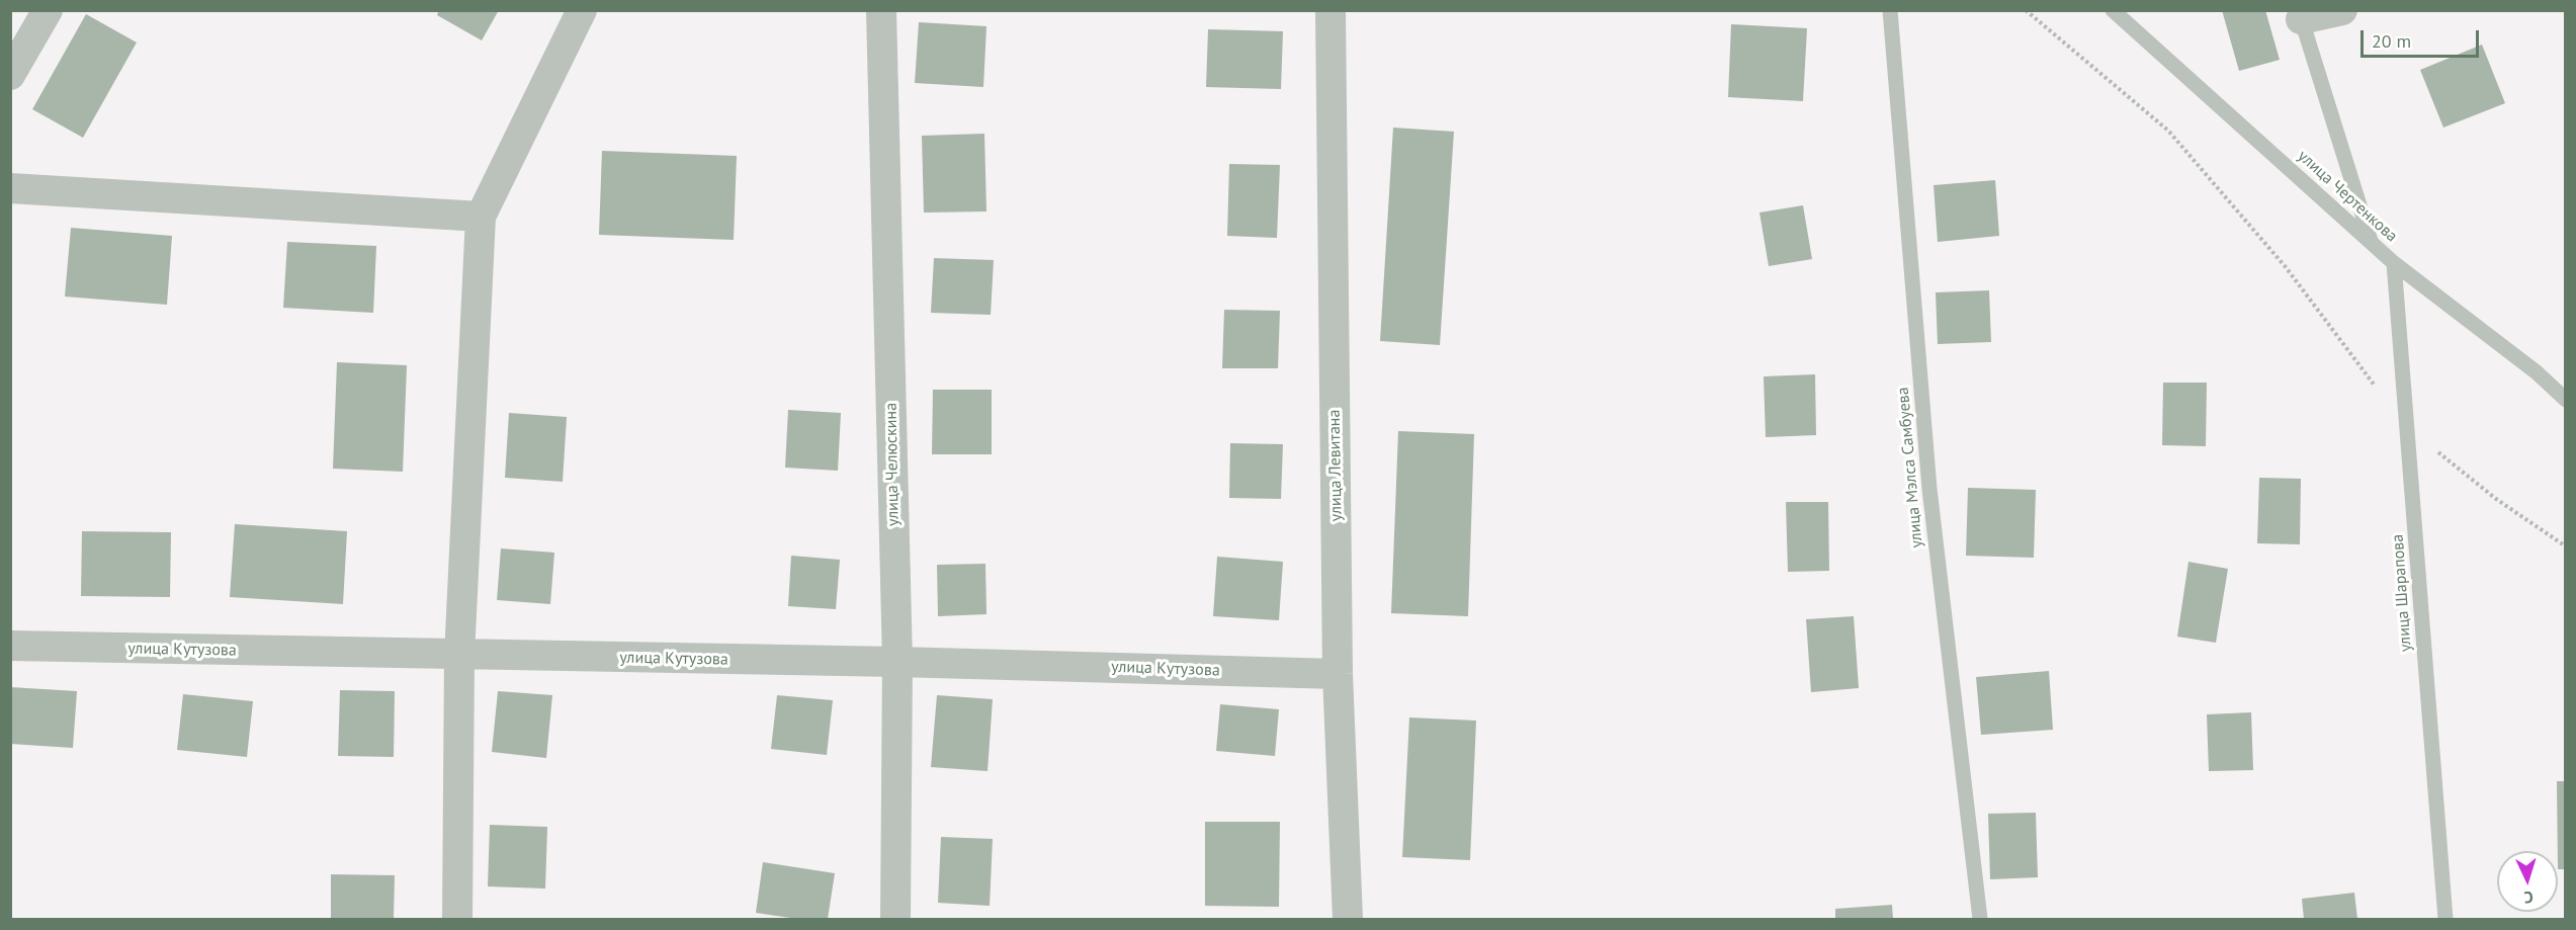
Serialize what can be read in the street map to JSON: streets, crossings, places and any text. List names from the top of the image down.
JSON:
{
  "streets": {
    "street": ["улица Челюскина", "улица Левитана", "улица Кутузова"],
    "lane": ["улица Чертенкова", "улица Мэлса Самбуева", "улица Шарапова"]
  },
  "crossings": [
    ["улица Чертенкова", "улица Шарапова"],
    ["улица Челюскина", "улица Кутузова"],
    ["улица Левитана", "улица Кутузова"]
  ],
  "scale_bar": "20 m",
  "north": "bottom"
}
